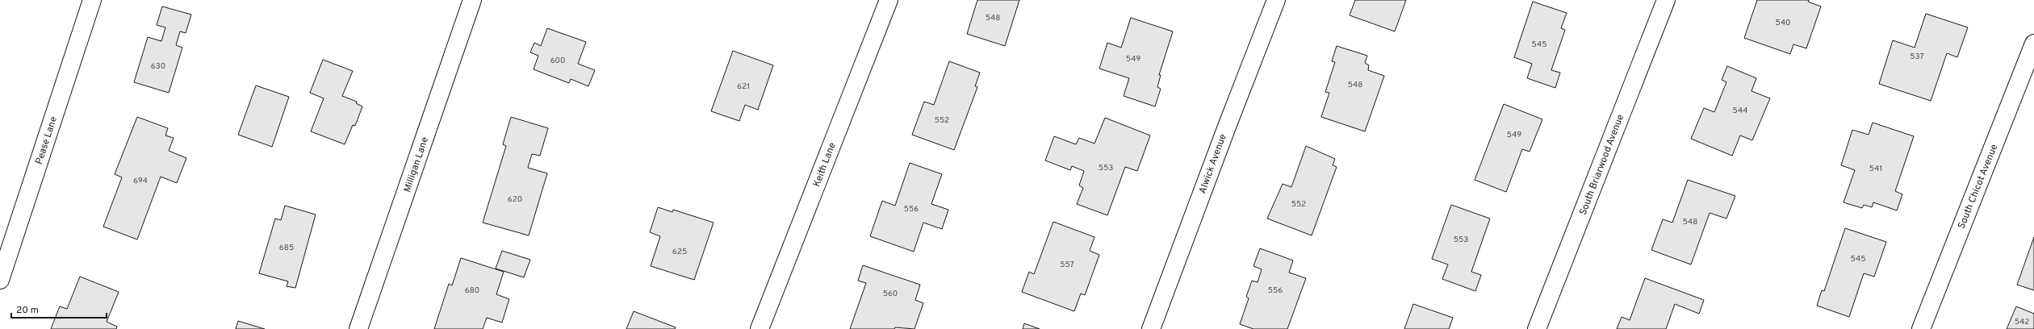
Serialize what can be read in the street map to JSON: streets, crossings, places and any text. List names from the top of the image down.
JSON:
{
  "streets": {
    "street": [
      "Pease Lane",
      "Alwick Avenue",
      "Milligan Lane",
      "Keith Lane",
      "South Briarwood Avenue",
      "South Chicot Avenue"
    ]
  },
  "house_numbers": [
    "548",
    "540",
    "545",
    "537",
    "549",
    "600",
    "630",
    "548",
    "621",
    "544",
    "552",
    "549",
    "553",
    "541",
    "694",
    "620",
    "552",
    "556",
    "548",
    "553",
    "685",
    "625",
    "545",
    "557",
    "680",
    "556",
    "560",
    "542"
  ],
  "scale_bar": "20 m"
}
